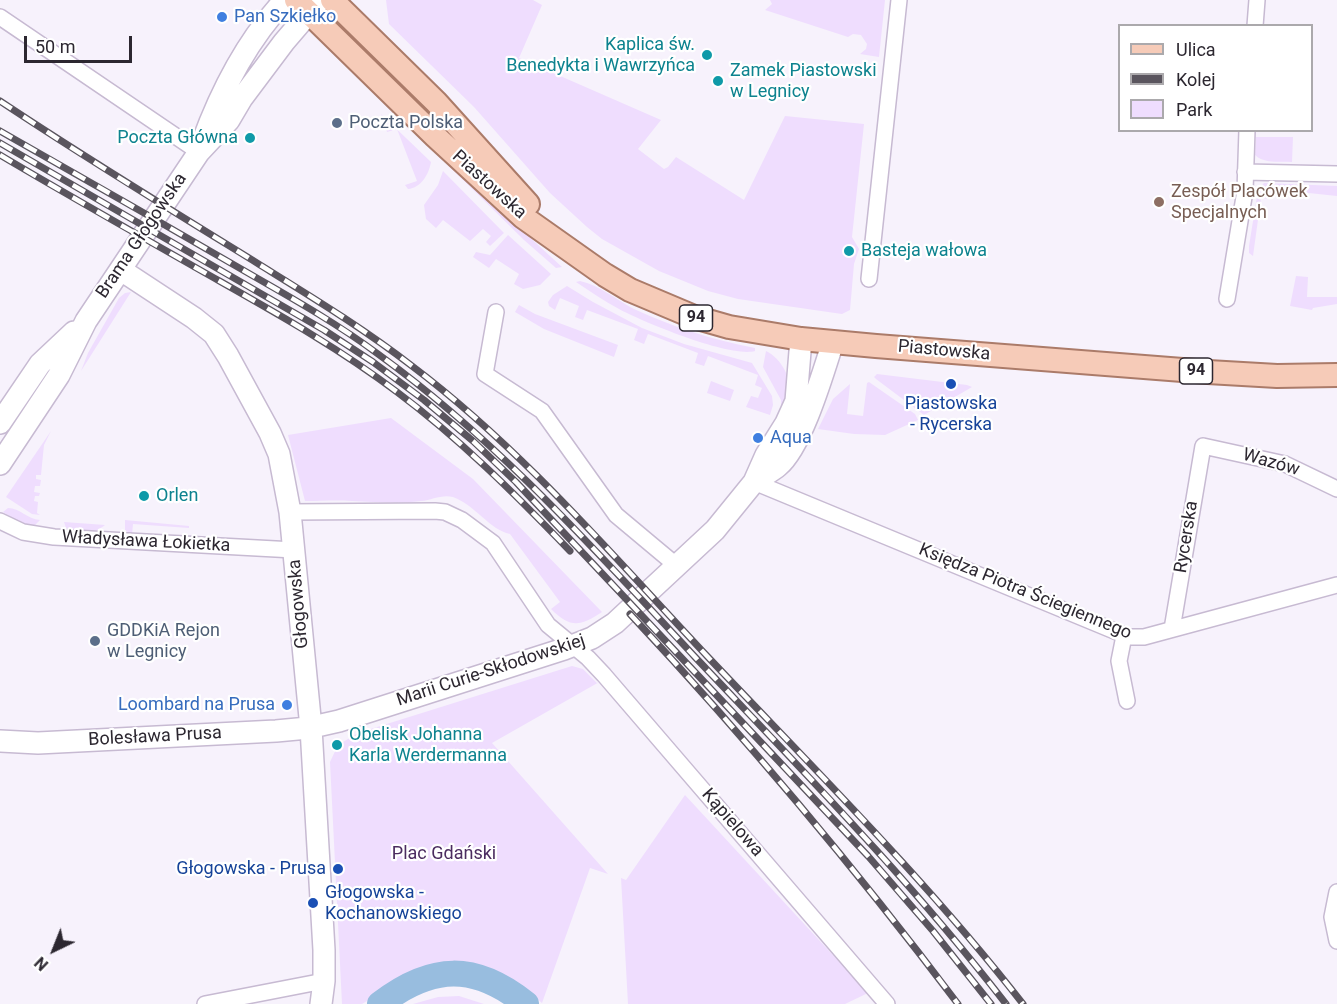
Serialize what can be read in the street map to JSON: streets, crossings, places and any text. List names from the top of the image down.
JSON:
{
  "streets": {
    "main road": ["Piastowska", "94"],
    "street": [
      "Brama Głogowska",
      "Wazów",
      "Rycerska",
      "Władysława Łokietka",
      "Księdza Piotra Ściegiennego",
      "Głogowska",
      "Marii Curie-Skłodowskiej",
      "Bolesława Prusa",
      "Kąpielowa"
    ]
  },
  "crossings": [
    ["Piastowska", "Brama Głogowska"],
    ["Piastowska", "Marii Curie-Skłodowskiej"],
    ["Brama Głogowska", "Głogowska"],
    ["Wazów", "Rycerska"],
    ["Rycerska", "Księdza Piotra Ściegiennego"],
    ["Władysława Łokietka", "Głogowska"],
    ["Księdza Piotra Ściegiennego", "Marii Curie-Skłodowskiej"],
    ["Głogowska", "Marii Curie-Skłodowskiej"],
    ["Głogowska", "Bolesława Prusa"],
    ["Marii Curie-Skłodowskiej", "Bolesława Prusa"],
    ["Marii Curie-Skłodowskiej", "Kąpielowa"]
  ],
  "parks": ["Plac Gdański"],
  "places": [
    "Pan Szkiełko",
    "Kaplica św. Benedykta i Wawrzyńca",
    "Zamek Piastowski w Legnicy",
    "Poczta Polska",
    "Poczta Główna",
    "Zespół Placówek Specjalnych",
    "Basteja wałowa",
    "Piastowska - Rycerska",
    "Aqua",
    "Orlen",
    "GDDKiA Rejon w Legnicy",
    "Loombard na Prusa",
    "Obelisk Johanna Karla Werdermanna",
    "Głogowska - Prusa",
    "Głogowska - Kochanowskiego"
  ],
  "legend": ["Ulica", "Kolej", "Park"],
  "scale_bar": "50 m",
  "north": "bottom left"
}
